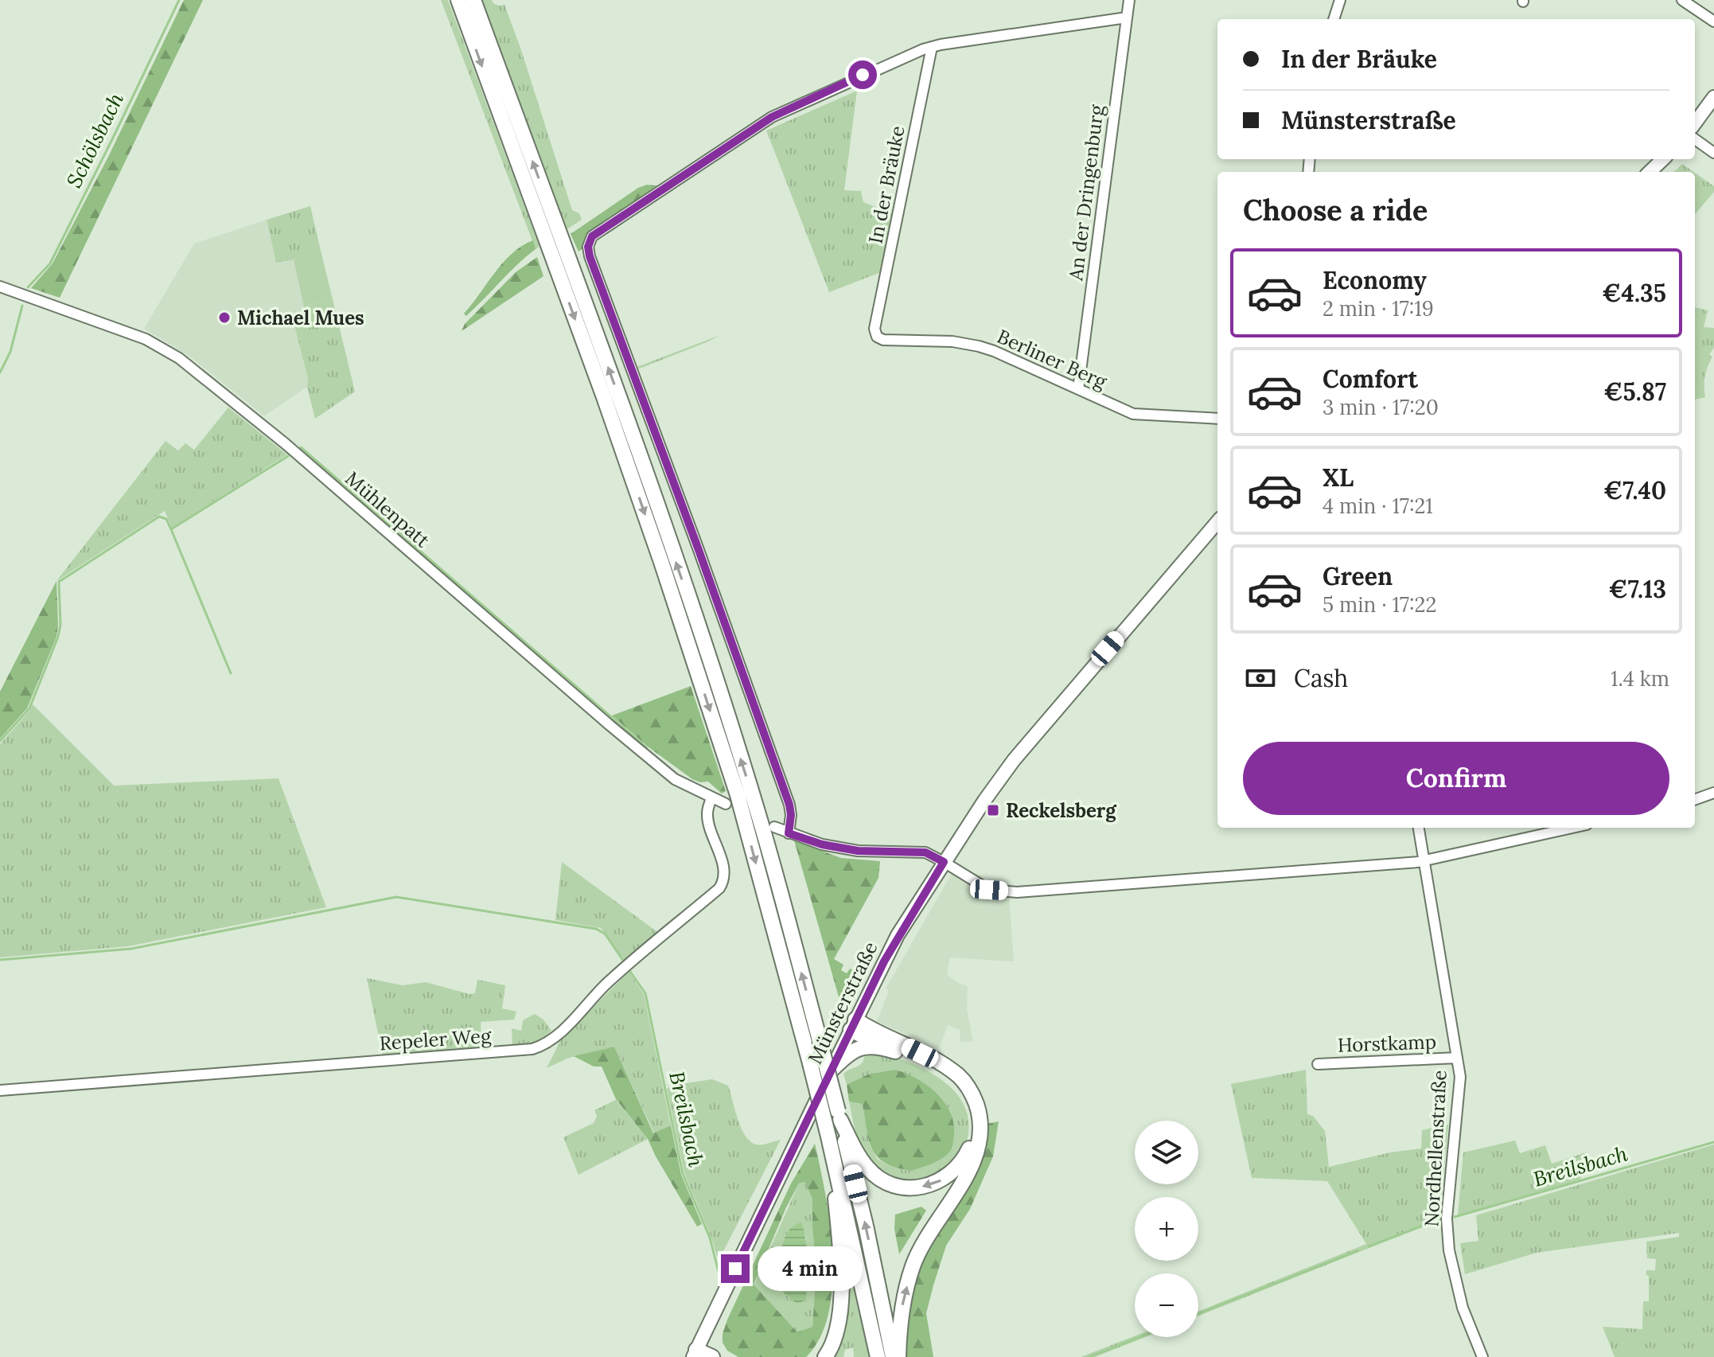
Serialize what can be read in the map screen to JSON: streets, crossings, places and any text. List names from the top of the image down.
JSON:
{
  "streets": {
    "main road": ["Münsterstraße"],
    "street": [
      "In der Bräuke",
      "An der Dringenburg",
      "Berliner Berg",
      "Mühlenpatt",
      "Repeler Weg",
      "Horstkamp",
      "Nordhellenstraße"
    ]
  },
  "crossings": [
    ["In der Bräuke", "Berliner Berg"],
    ["An der Dringenburg", "Berliner Berg"],
    ["Mühlenpatt", "Repeler Weg"],
    ["Horstkamp", "Nordhellenstraße"]
  ],
  "water": ["Schölsbach", "Breilsbach"],
  "places": {
    "other": ["Michael Mues"],
    "transit": ["Reckelsberg"]
  },
  "page": {
    "banner": ["In der Bräuke", "Münsterstraße"],
    "heading": "Choose a ride",
    "list": [
      {
        "name": "Economy",
        "note": "2 min · 17:19",
        "value": "€4.35"
      },
      {
        "name": "Comfort",
        "note": "3 min · 17:20",
        "value": "€5.87"
      },
      {
        "name": "XL",
        "note": "4 min · 17:21",
        "value": "€7.40"
      },
      {
        "name": "Green",
        "note": "5 min · 17:22",
        "value": "€7.13"
      }
    ],
    "pay": ["Cash", "1.4 km"],
    "buttons": "Confirm",
    "map_buttons": ["+", "−"],
    "bubble": "4 min"
  }
}
